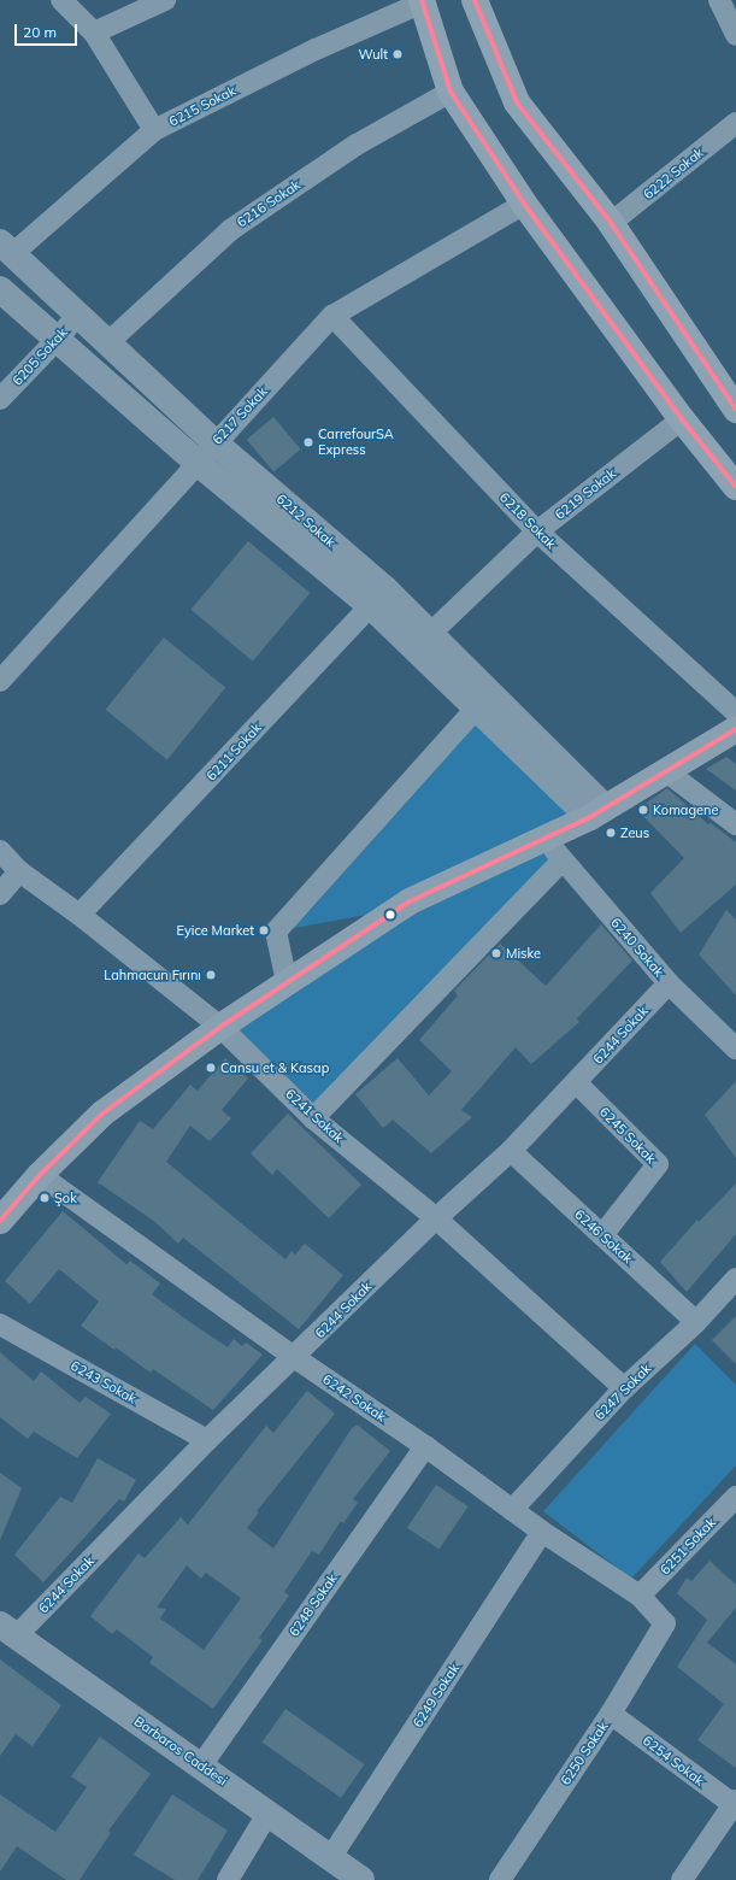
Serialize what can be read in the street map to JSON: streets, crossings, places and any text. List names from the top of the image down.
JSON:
{
  "streets": {
    "street": [
      "6215 Sokak",
      "6222 Sokak",
      "6216 Sokak",
      "6205 Sokak",
      "6217 Sokak",
      "6219 Sokak",
      "6212 Sokak",
      "6218 Sokak",
      "6211 Sokak",
      "6240 Sokak",
      "6244 Sokak",
      "6241 Sokak",
      "6245 Sokak",
      "6246 Sokak",
      "6243 Sokak",
      "6247 Sokak",
      "6242 Sokak",
      "6251 Sokak",
      "6248 Sokak",
      "6249 Sokak",
      "Barbaros Caddesi",
      "6250 Sokak",
      "6254 Sokak"
    ]
  },
  "crossings": [
    ["6215 Sokak", "6212 Sokak"],
    ["6216 Sokak", "6212 Sokak"],
    ["6205 Sokak", "6212 Sokak"],
    ["6217 Sokak", "6212 Sokak"],
    ["6217 Sokak", "6218 Sokak"],
    ["6219 Sokak", "6212 Sokak"],
    ["6219 Sokak", "6218 Sokak"],
    ["6212 Sokak", "6211 Sokak"],
    ["6211 Sokak", "6241 Sokak"],
    ["6240 Sokak", "6244 Sokak"],
    ["6244 Sokak", "6241 Sokak"],
    ["6244 Sokak", "6245 Sokak"],
    ["6244 Sokak", "6246 Sokak"],
    ["6244 Sokak", "6243 Sokak"],
    ["6244 Sokak", "6242 Sokak"],
    ["6244 Sokak", "Barbaros Caddesi"],
    ["6241 Sokak", "6247 Sokak"],
    ["6245 Sokak", "6246 Sokak"],
    ["6246 Sokak", "6247 Sokak"],
    ["6247 Sokak", "6242 Sokak"],
    ["6242 Sokak", "6251 Sokak"],
    ["6242 Sokak", "6248 Sokak"],
    ["6242 Sokak", "6249 Sokak"],
    ["6242 Sokak", "6250 Sokak"],
    ["6248 Sokak", "Barbaros Caddesi"],
    ["6249 Sokak", "Barbaros Caddesi"],
    ["6250 Sokak", "6254 Sokak"]
  ],
  "places": [
    "Wult",
    "CarrefourSA Express",
    "Komagene",
    "Zeus",
    "Eyice Market",
    "Miske",
    "Lahmacun Fırını",
    "Cansu et & Kasap",
    "Şok"
  ],
  "scale_bar": "20 m"
}
